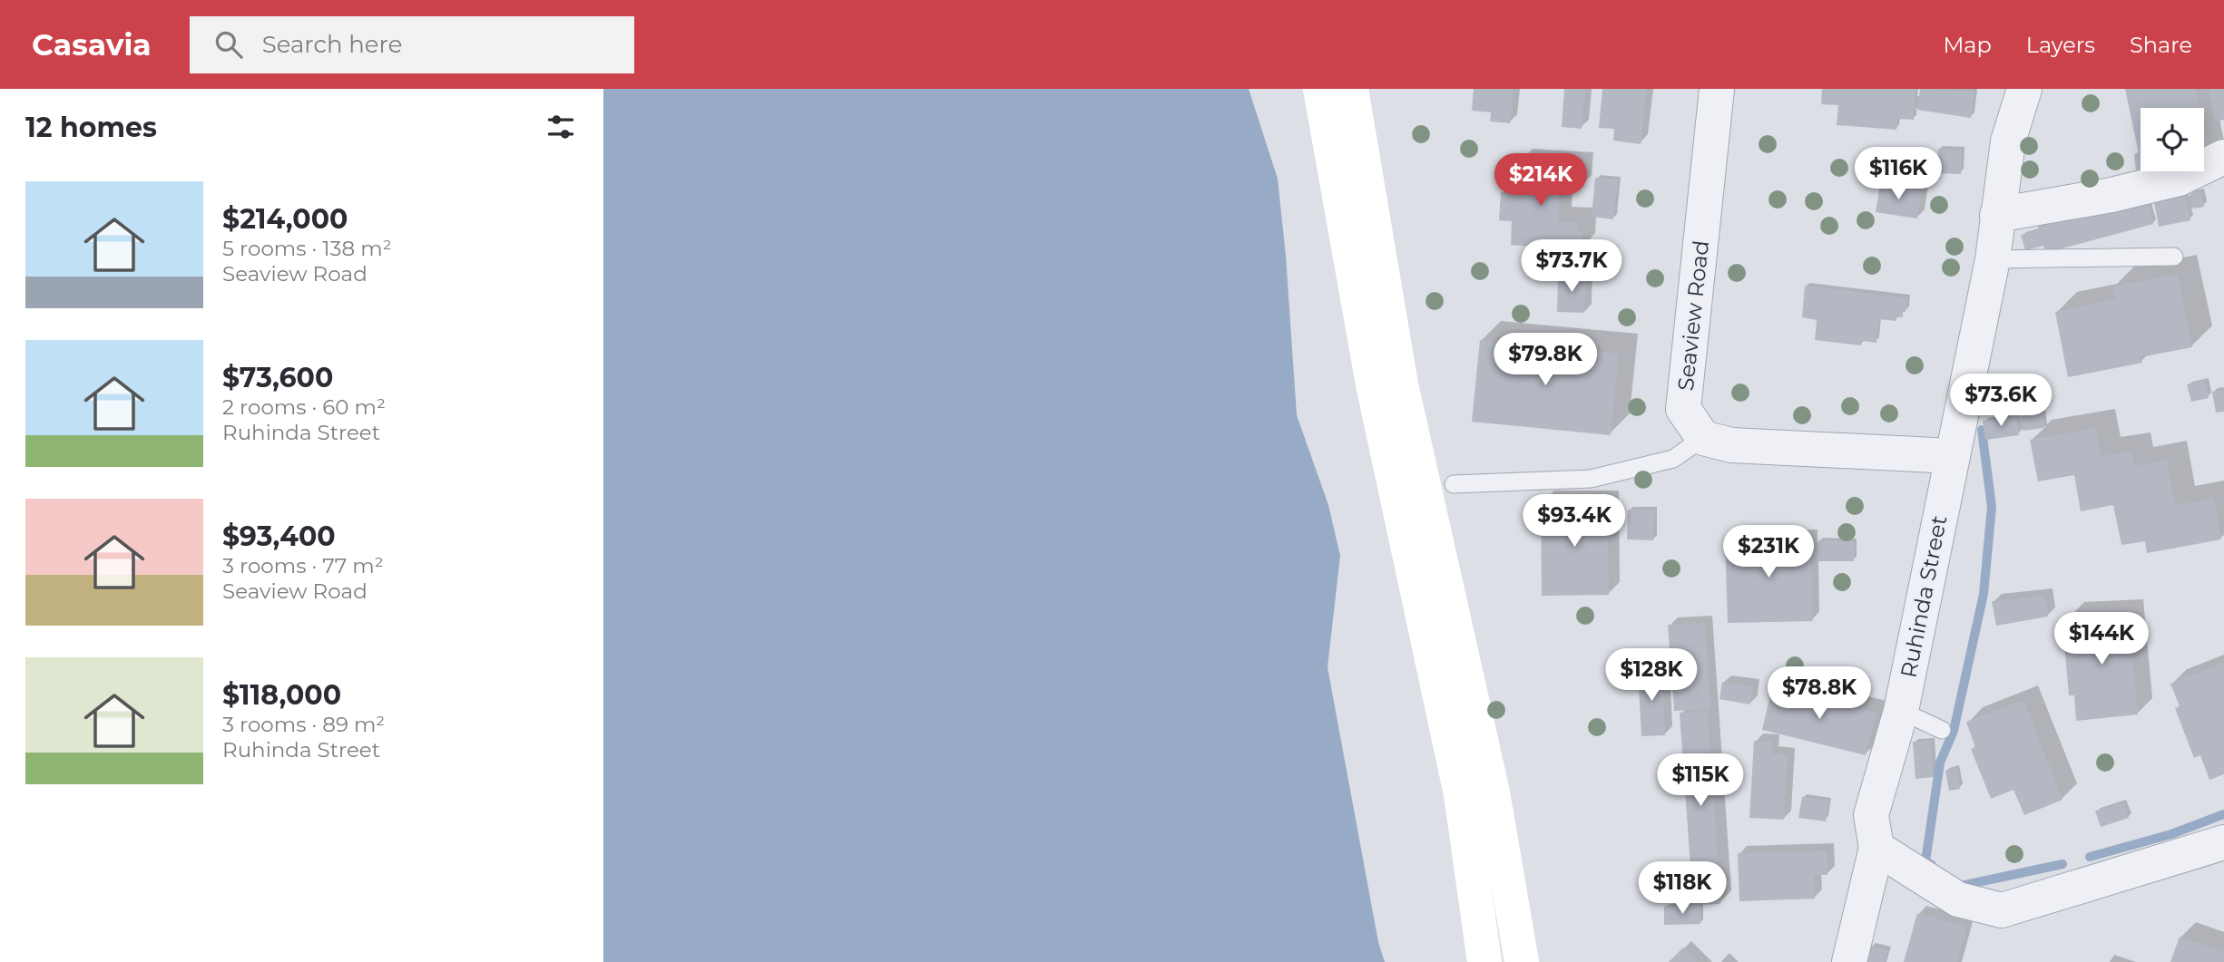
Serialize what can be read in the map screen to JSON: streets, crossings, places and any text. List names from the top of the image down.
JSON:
{
  "streets": {
    "street": ["Seaview Road", "Ruhinda Street"]
  },
  "page": {
    "header": "Casavia",
    "search": "Search here",
    "nav": ["Map", "Layers", "Share"],
    "heading": "12 homes",
    "price": [
      "$116K",
      "$214K",
      "$73.7K",
      "$79.8K",
      "$73.6K",
      "$93.4K",
      "$231K",
      "$144K",
      "$128K",
      "$78.8K",
      "$115K",
      "$118K"
    ],
    "list": [
      {
        "name": "$214,000",
        "note": "5 rooms · 138 m² · Seaview Road"
      },
      {
        "name": "$73,600",
        "note": "2 rooms · 60 m² · Ruhinda Street"
      },
      {
        "name": "$93,400",
        "note": "3 rooms · 77 m² · Seaview Road"
      },
      {
        "name": "$118,000",
        "note": "3 rooms · 89 m² · Ruhinda Street"
      }
    ]
  }
}
